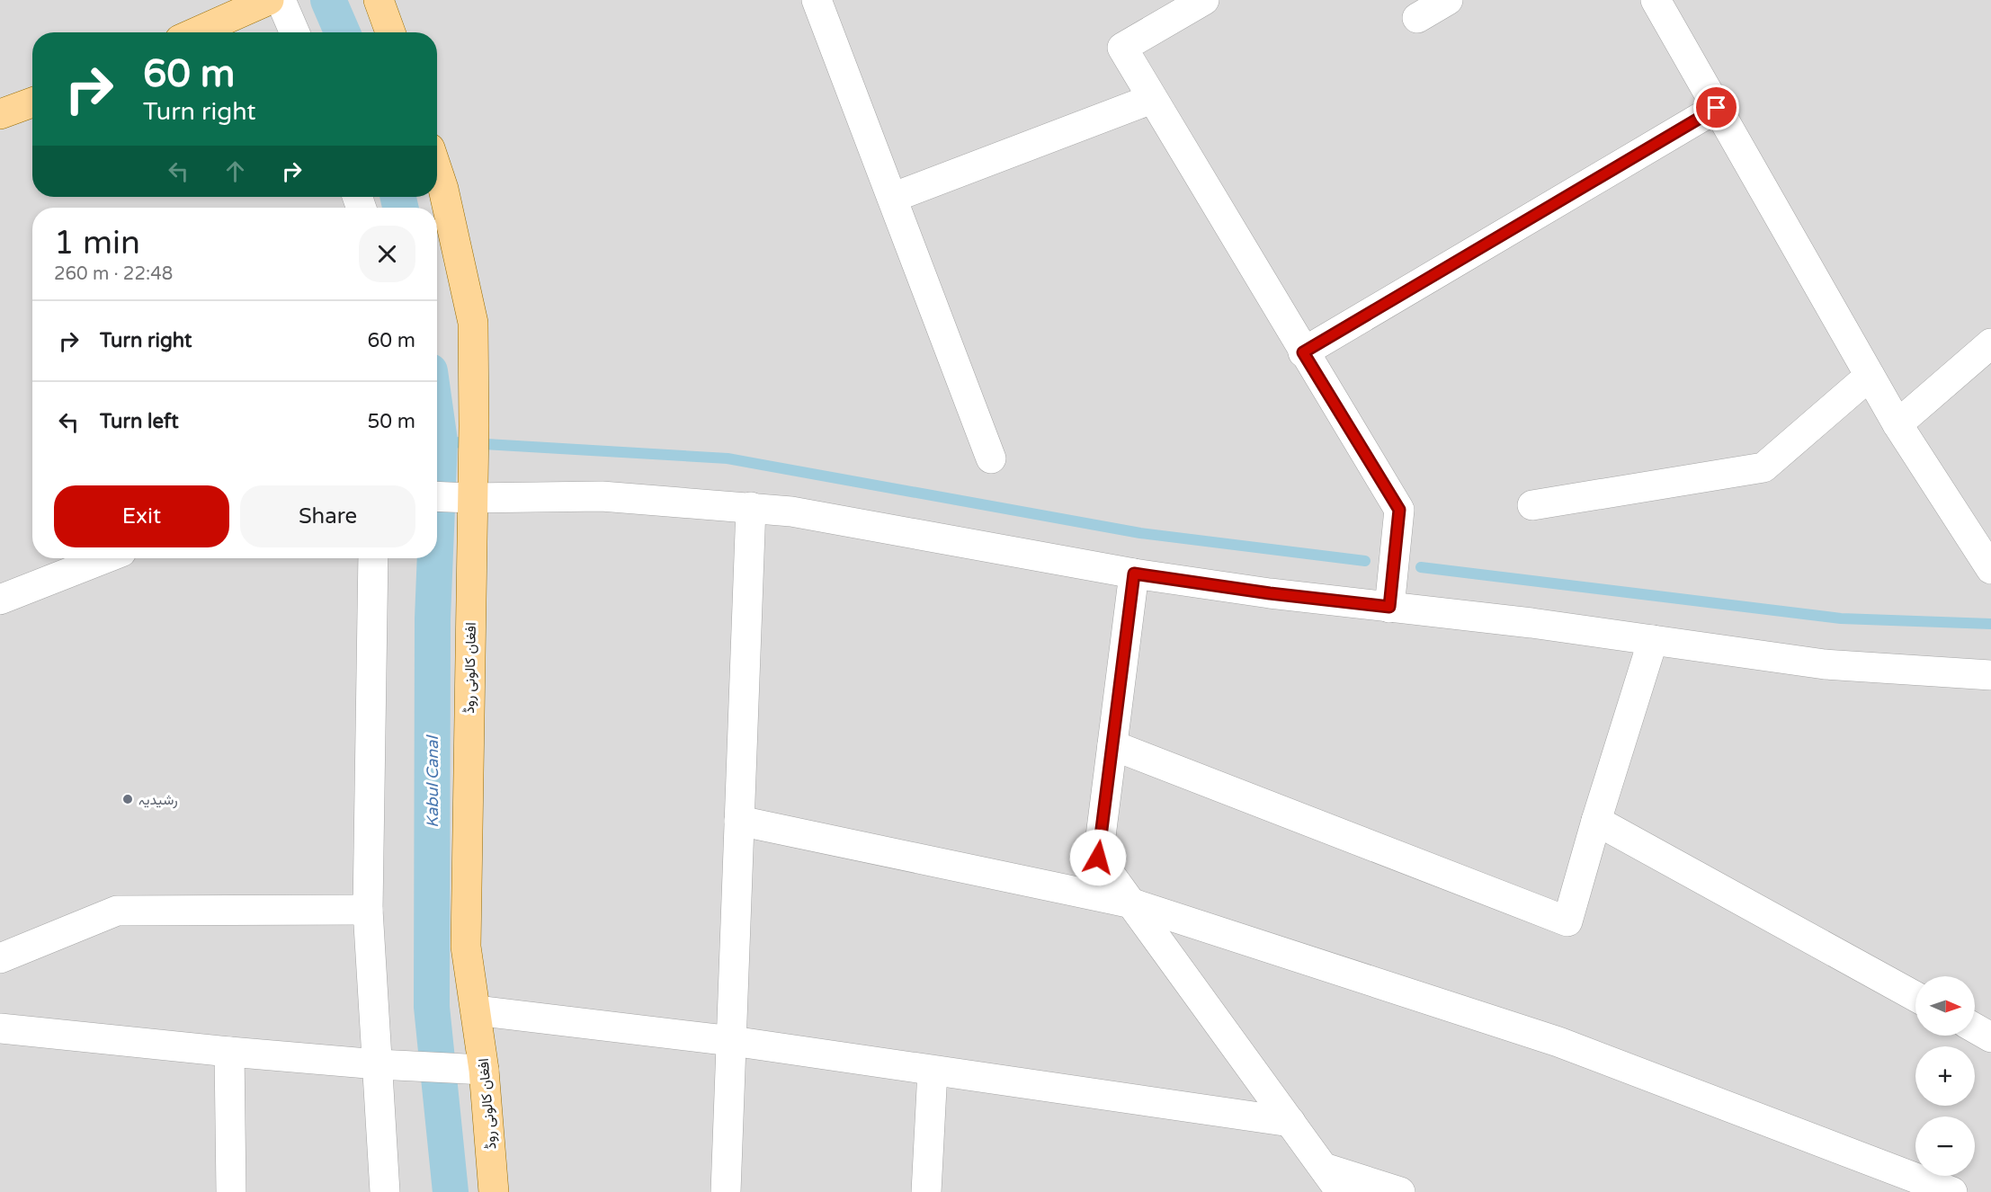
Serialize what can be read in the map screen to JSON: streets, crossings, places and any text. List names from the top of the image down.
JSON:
{
  "streets": {
    "main road": ["افغان کالونی روڈ"]
  },
  "water": ["Kabul Canal"],
  "places": ["رشیدیہ"],
  "north": "right",
  "page": {
    "turn": ["60 m", "Turn right"],
    "heading": ["1 min", "260 m · 22:48"],
    "list": [
      {
        "name": "Turn right",
        "value": "60 m"
      },
      {
        "name": "Turn left",
        "value": "50 m"
      }
    ],
    "buttons": ["Exit", "Share"],
    "map_buttons": ["+", "−"]
  }
}
